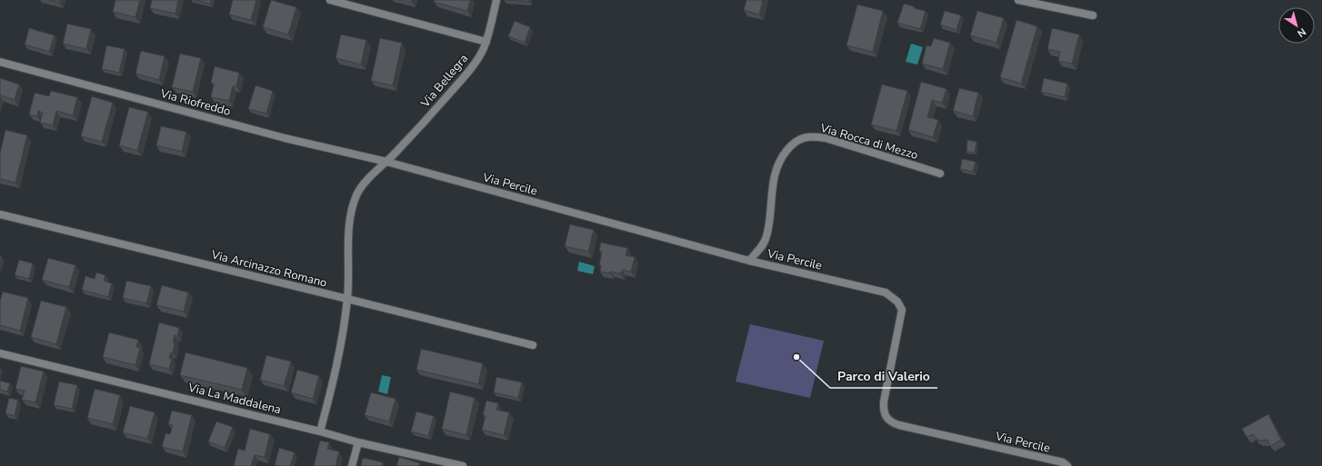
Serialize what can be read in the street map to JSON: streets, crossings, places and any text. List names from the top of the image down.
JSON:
{
  "streets": {
    "street": [
      "Via Bellegra",
      "Via Riofreddo",
      "Via Rocca di Mezzo",
      "Via Percile",
      "Via Arcinazzo Romano",
      "Via La Maddalena"
    ]
  },
  "crossings": [
    ["Via Bellegra", "Via Riofreddo"],
    ["Via Bellegra", "Via Percile"],
    ["Via Bellegra", "Via Arcinazzo Romano"],
    ["Via Bellegra", "Via La Maddalena"],
    ["Via Riofreddo", "Via Percile"],
    ["Via Rocca di Mezzo", "Via Percile"]
  ],
  "places": ["Parco di Valerio"],
  "north": "bottom right"
}
